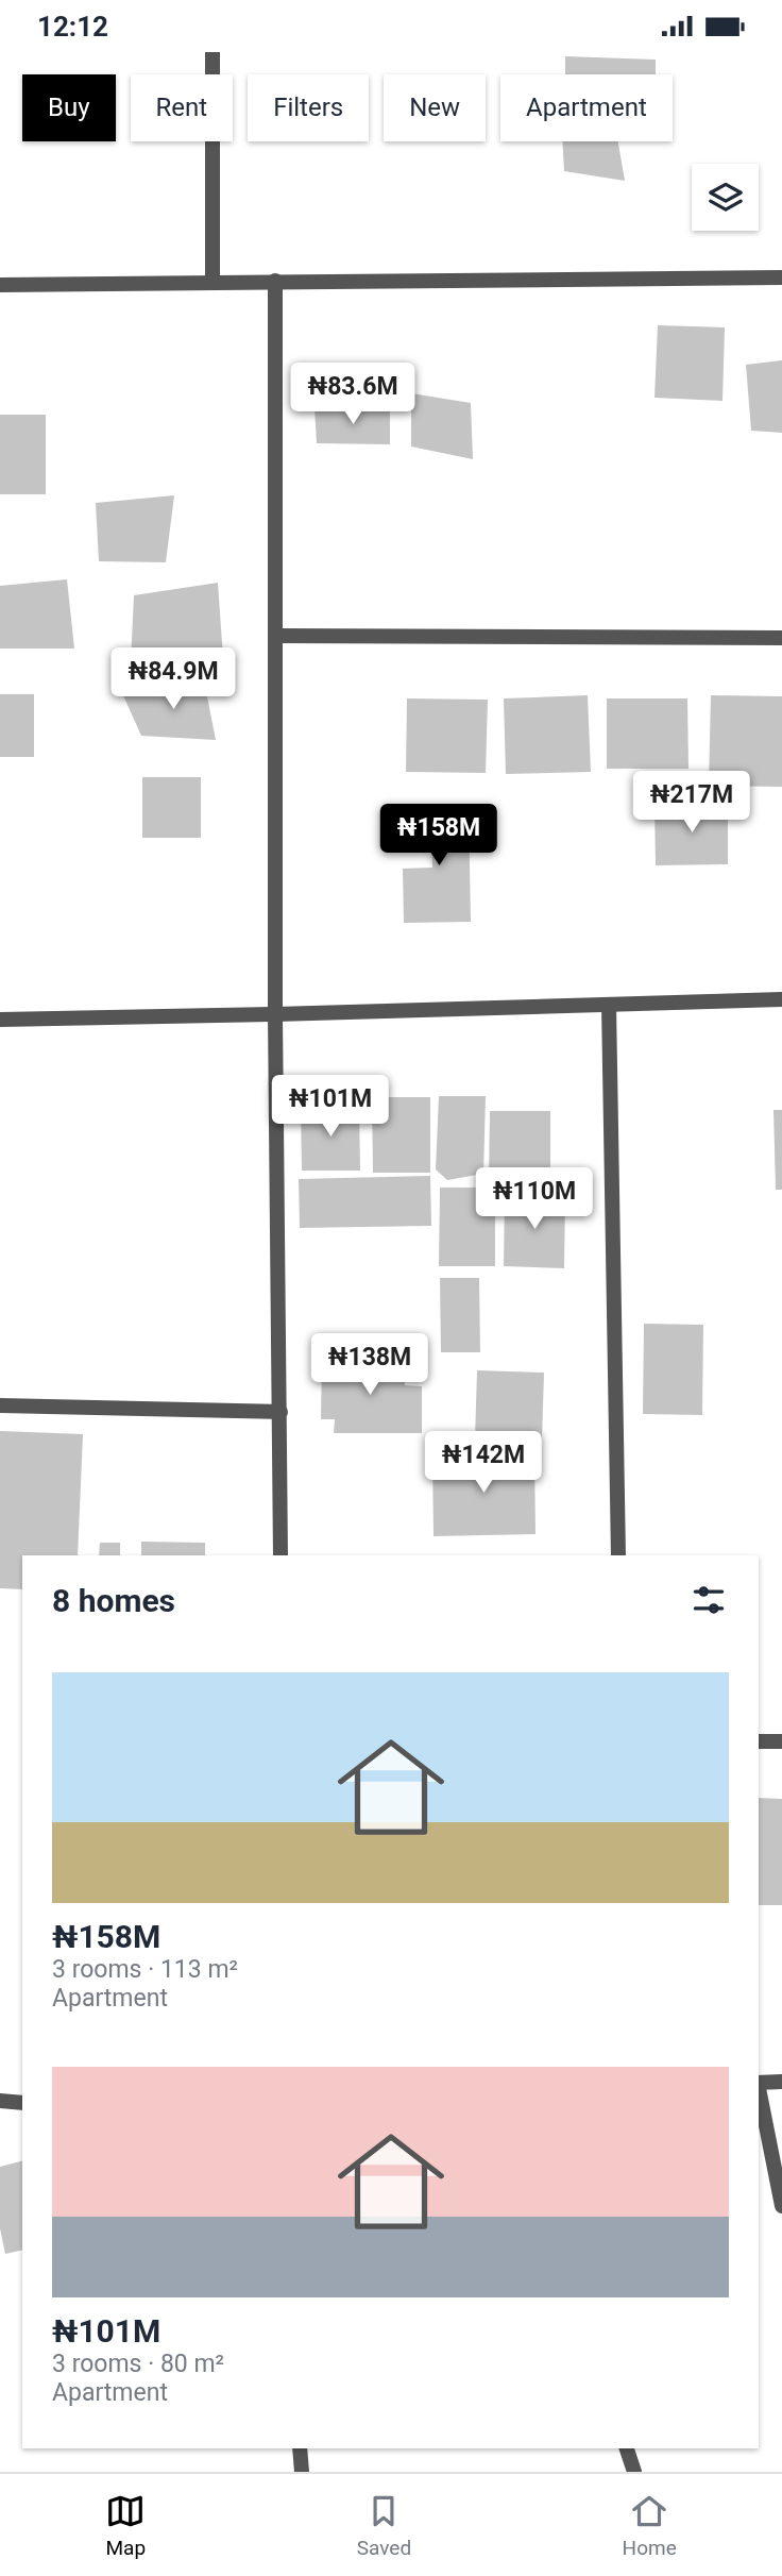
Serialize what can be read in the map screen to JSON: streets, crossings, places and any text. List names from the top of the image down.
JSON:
{
  "page": {
    "status": "12:12",
    "chip": [
      "Buy",
      "Rent",
      "Filters",
      "New",
      "Apartment"
    ],
    "price": [
      "₦83.6M",
      "₦84.9M",
      "₦217M",
      "₦158M",
      "₦101M",
      "₦110M",
      "₦138M",
      "₦142M"
    ],
    "heading": "8 homes",
    "list": [
      {
        "name": "₦158M",
        "note": "3 rooms · 113 m² · Apartment"
      },
      {
        "name": "₦101M",
        "note": "3 rooms · 80 m² · Apartment"
      }
    ],
    "tabs": ["Map", "Saved", "Home"]
  }
}
